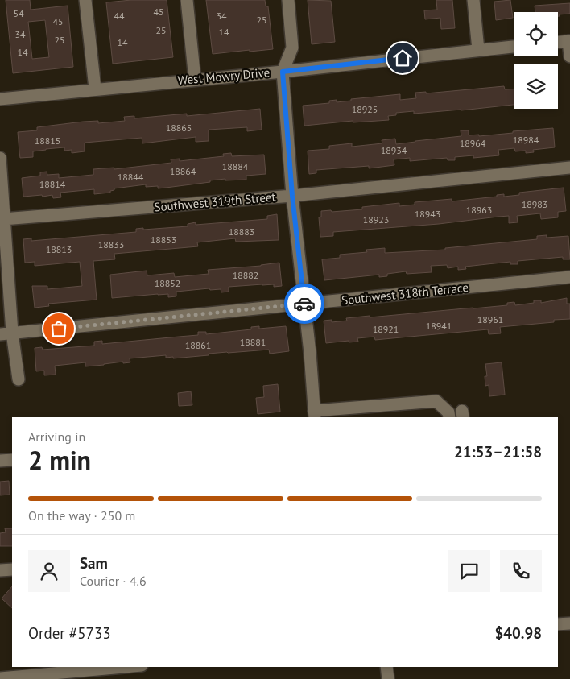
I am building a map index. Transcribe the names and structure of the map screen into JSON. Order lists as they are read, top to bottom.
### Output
{
  "streets": {
    "street": ["West Mowry Drive", "Southwest 319th Street", "Southwest 318th Terrace"]
  },
  "house_numbers": [
    "45",
    "54",
    "44",
    "34",
    "25",
    "45",
    "25",
    "14",
    "34",
    "25",
    "14",
    "14",
    "18925",
    "18865",
    "18984",
    "18815",
    "18964",
    "18934",
    "18884",
    "18864",
    "18844",
    "18814",
    "18983",
    "18963",
    "18943",
    "18923",
    "18883",
    "18853",
    "18833",
    "18813",
    "18882",
    "18852",
    "18961",
    "18941",
    "18921",
    "18881",
    "18861"
  ],
  "page": {
    "heading": ["2 min", "Arriving in", "21:53–21:58"],
    "panel": [
      "Sam",
      "Courier · 4.6",
      "Order #5733",
      "$40.98"
    ],
    "bar": "On the way · 250 m"
  }
}
